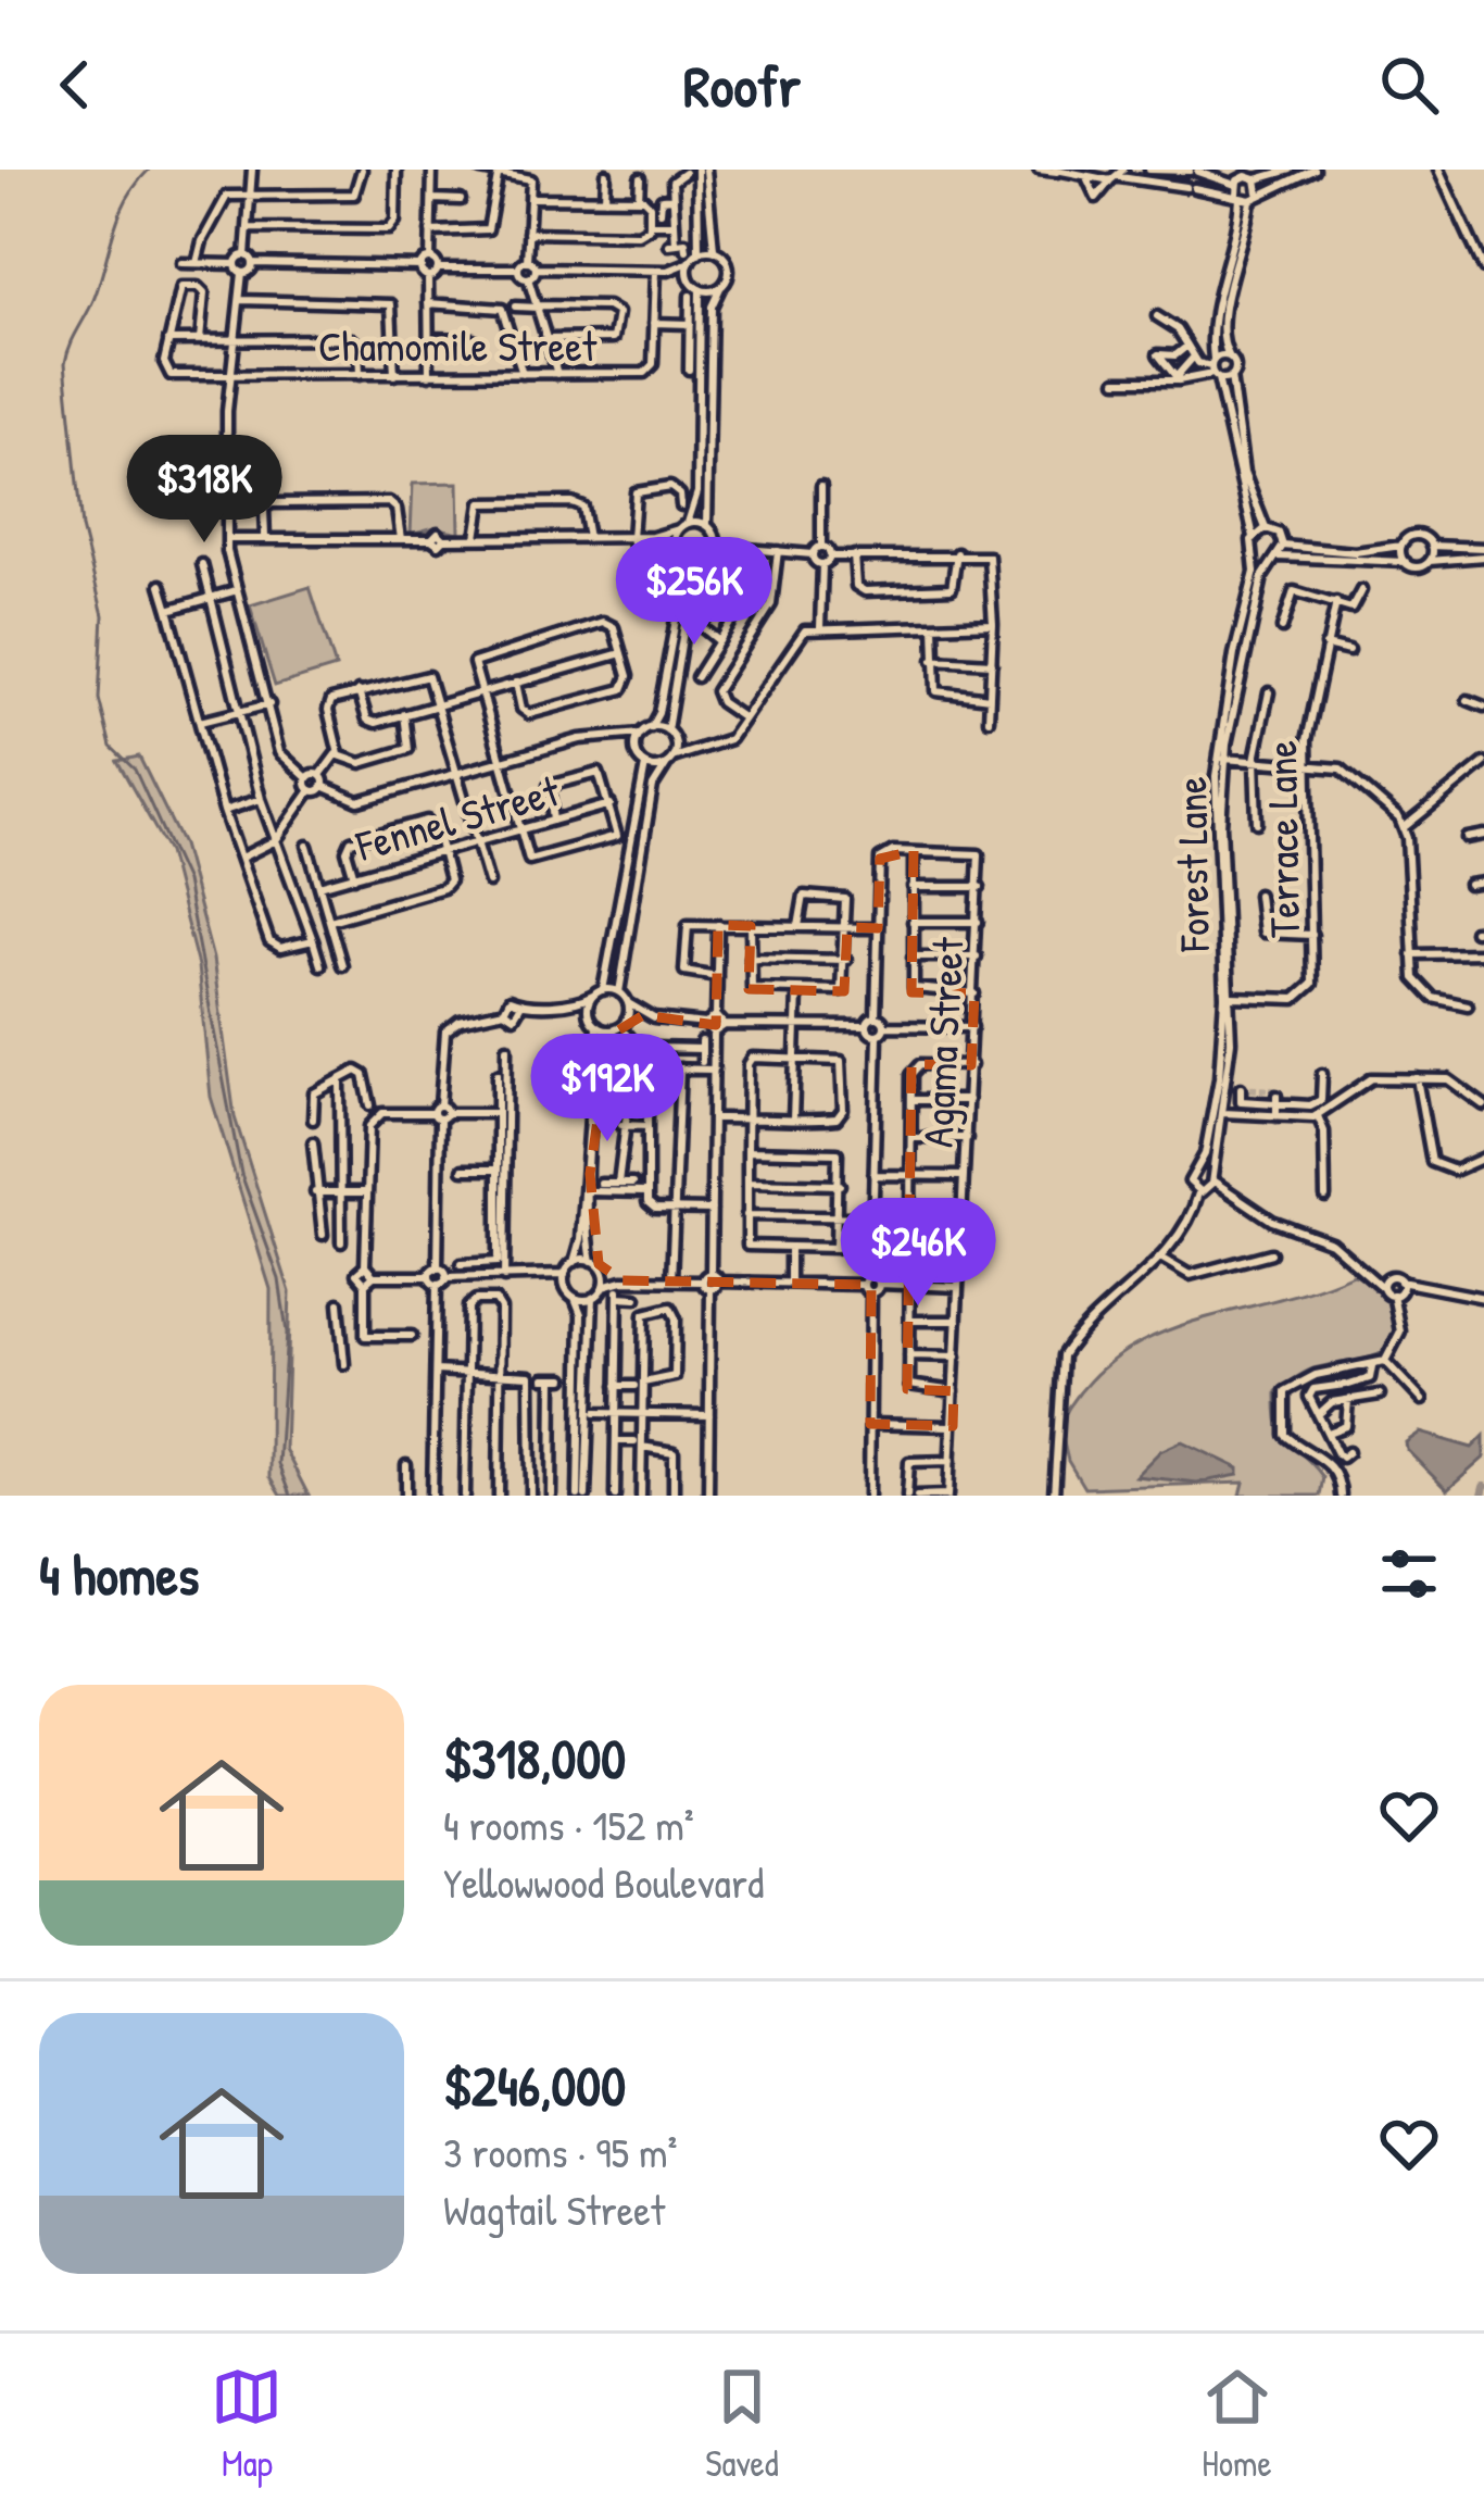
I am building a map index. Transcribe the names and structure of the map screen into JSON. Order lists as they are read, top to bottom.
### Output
{
  "streets": {
    "street": [
      "Chamomile Street",
      "Fennel Street",
      "Terrace Lane",
      "Forest Lane",
      "Agama Street"
    ]
  },
  "crossings": [
    ["Terrace Lane", "Forest Lane"]
  ],
  "page": {
    "header": "Roofr",
    "price": [
      "$318K",
      "$256K",
      "$192K",
      "$246K"
    ],
    "heading": "4 homes",
    "list": [
      {
        "name": "$318,000",
        "note": "4 rooms · 152 m² · Yellowwood Boulevard"
      },
      {
        "name": "$246,000",
        "note": "3 rooms · 95 m² · Wagtail Street"
      }
    ],
    "tabs": ["Map", "Saved", "Home"]
  }
}
